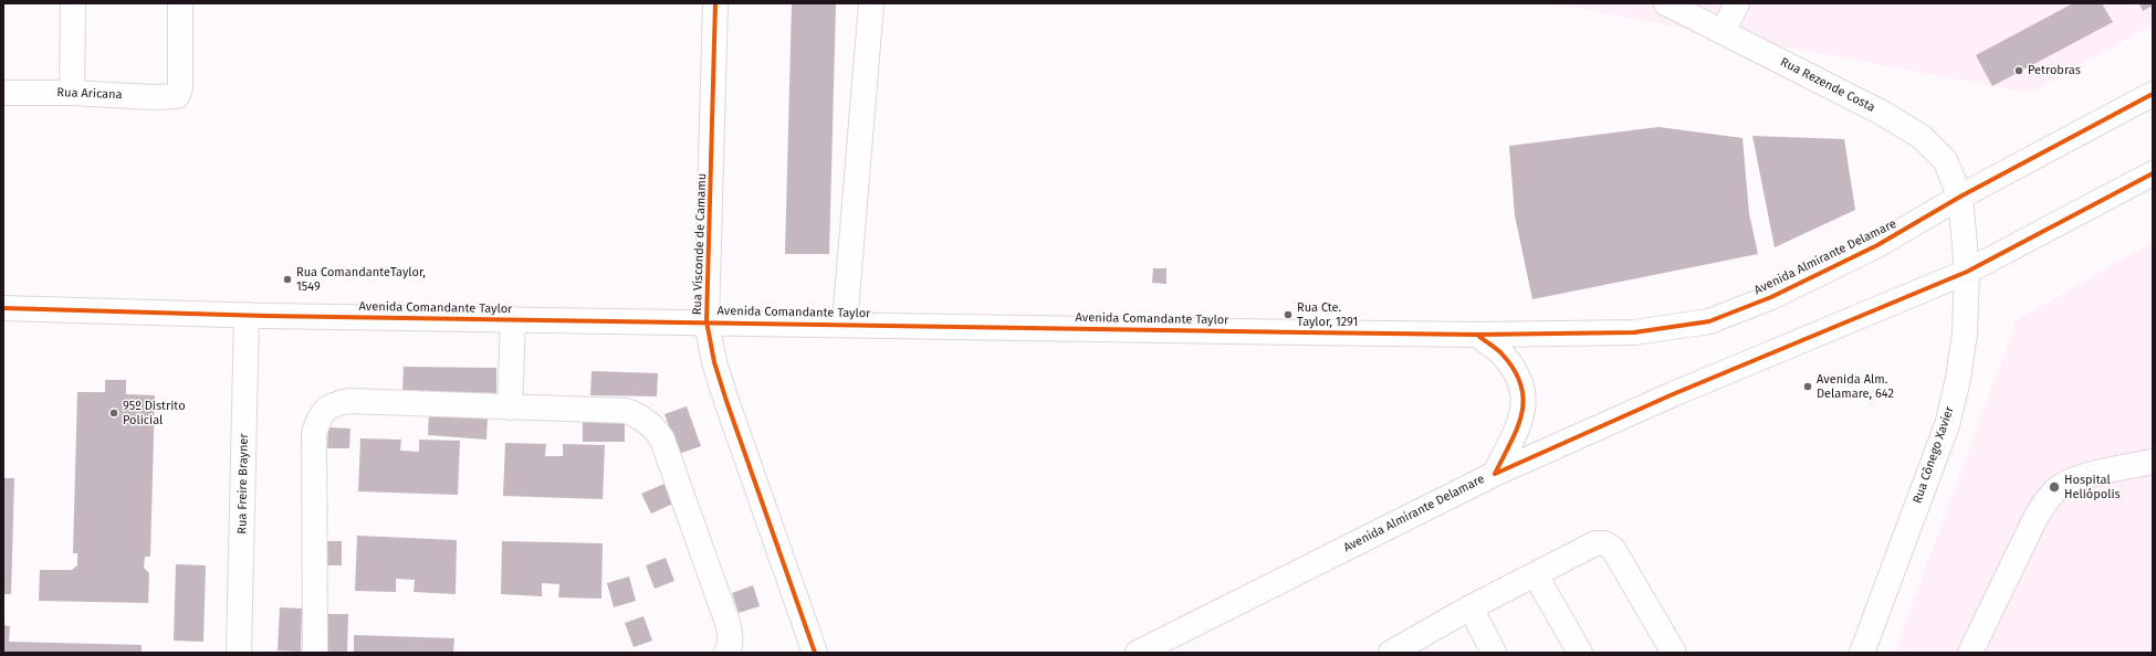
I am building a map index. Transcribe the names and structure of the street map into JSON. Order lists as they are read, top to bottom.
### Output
{
  "streets": {
    "main road": [
      "Rua Rezende Costa",
      "Rua Aricana",
      "Rua Visconde de Camamu",
      "Avenida Almirante Delamare",
      "Avenida Comandante Taylor",
      "Rua Cônego Xavier",
      "Rua Freire Brayner"
    ]
  },
  "crossings": [
    ["Rua Rezende Costa", "Avenida Almirante Delamare"],
    ["Rua Rezende Costa", "Rua Cônego Xavier"],
    ["Rua Visconde de Camamu", "Avenida Comandante Taylor"],
    ["Avenida Almirante Delamare", "Avenida Comandante Taylor"],
    ["Avenida Almirante Delamare", "Rua Cônego Xavier"],
    ["Avenida Comandante Taylor", "Rua Freire Brayner"]
  ],
  "places": [
    "Petrobras",
    "Rua ComandanteTaylor, 1549",
    "Rua Cte. Taylor, 1291",
    "Avenida Alm. Delamare, 642",
    "95º Distrito Policial",
    "Hospital Heliópolis"
  ]
}
